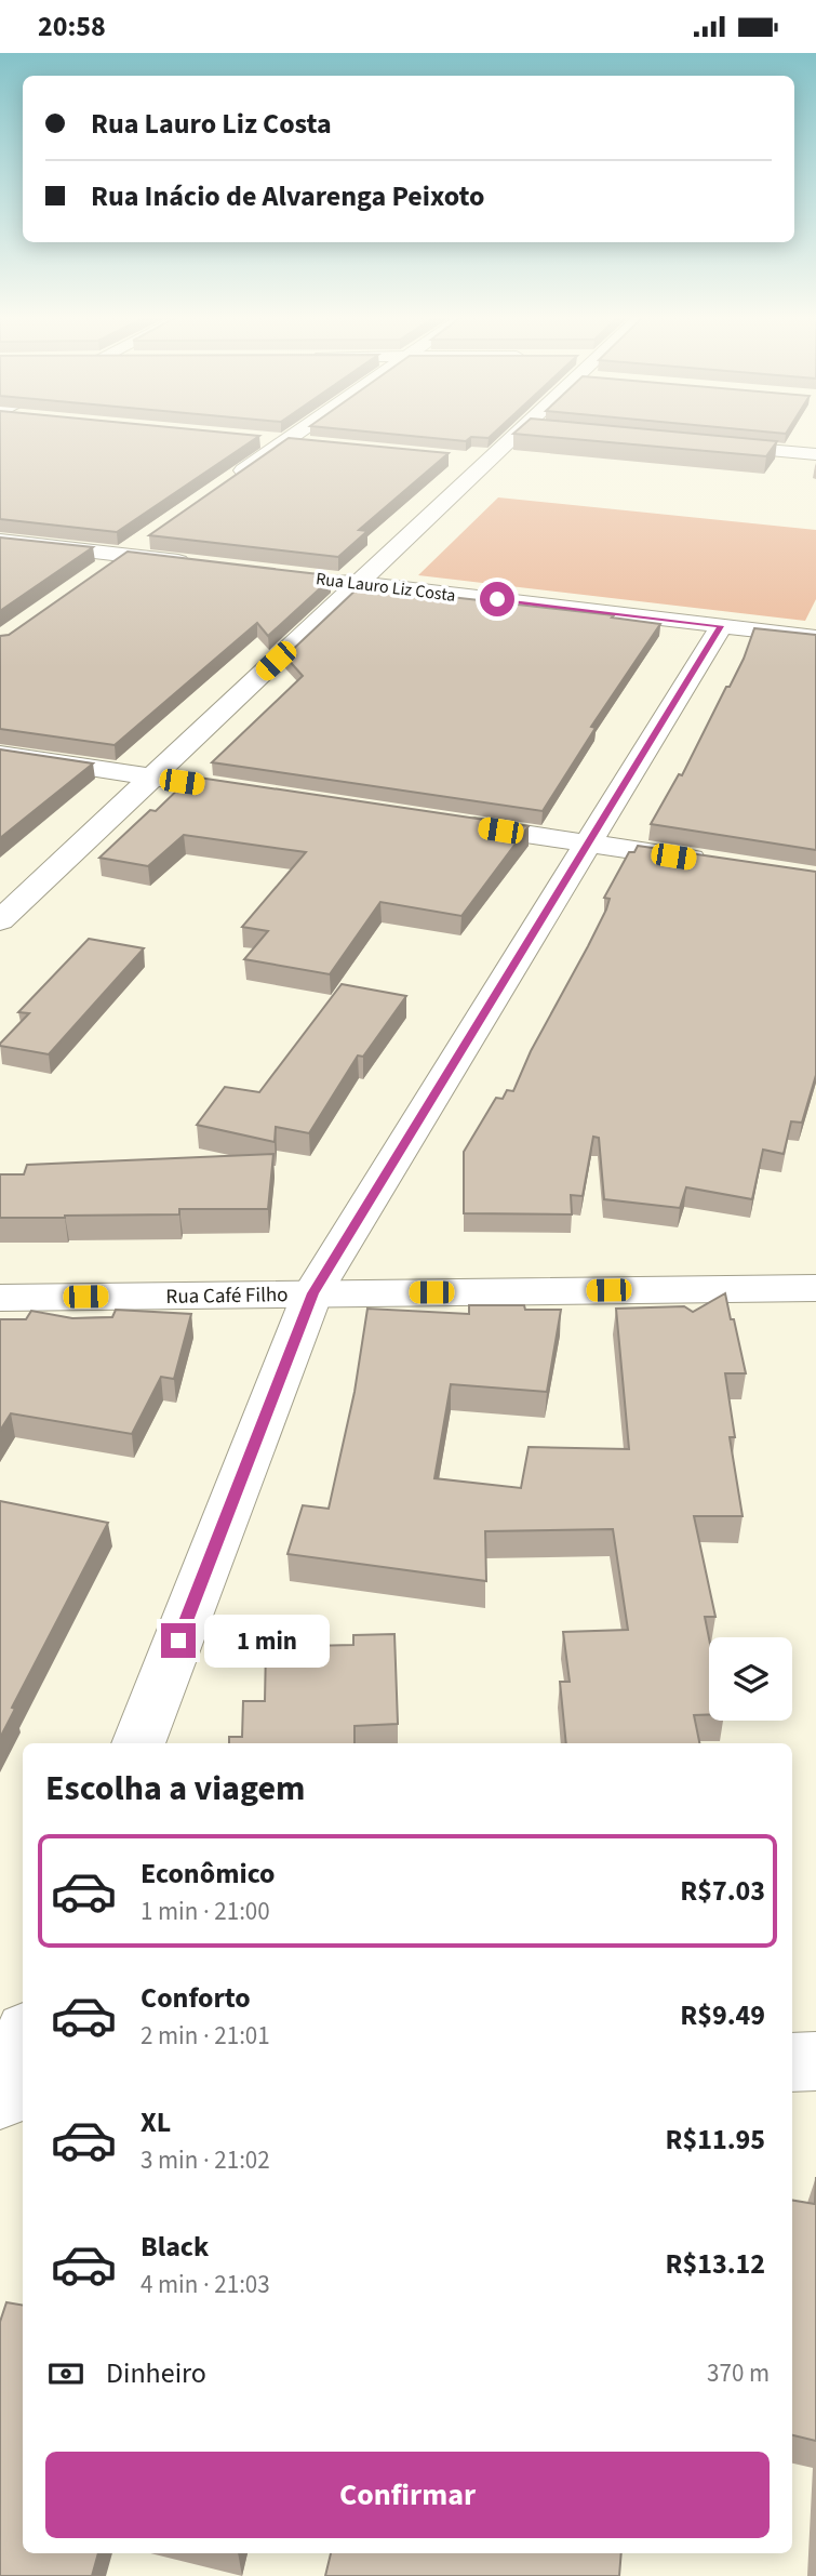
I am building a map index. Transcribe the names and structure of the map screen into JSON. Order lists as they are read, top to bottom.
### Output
{
  "streets": {
    "street": ["Rua Lauro Liz Costa", "Rua Café Filho"]
  },
  "page": {
    "status": "20:58",
    "banner": ["Rua Lauro Liz Costa", "Rua Inácio de Alvarenga Peixoto"],
    "bubble": "1 min",
    "heading": "Escolha a viagem",
    "list": [
      {
        "name": "Econômico",
        "note": "1 min · 21:00",
        "value": "R$7.03"
      },
      {
        "name": "Conforto",
        "note": "2 min · 21:01",
        "value": "R$9.49"
      },
      {
        "name": "XL",
        "note": "3 min · 21:02",
        "value": "R$11.95"
      },
      {
        "name": "Black",
        "note": "4 min · 21:03",
        "value": "R$13.12"
      }
    ],
    "pay": ["Dinheiro", "370 m"],
    "buttons": "Confirmar"
  }
}
